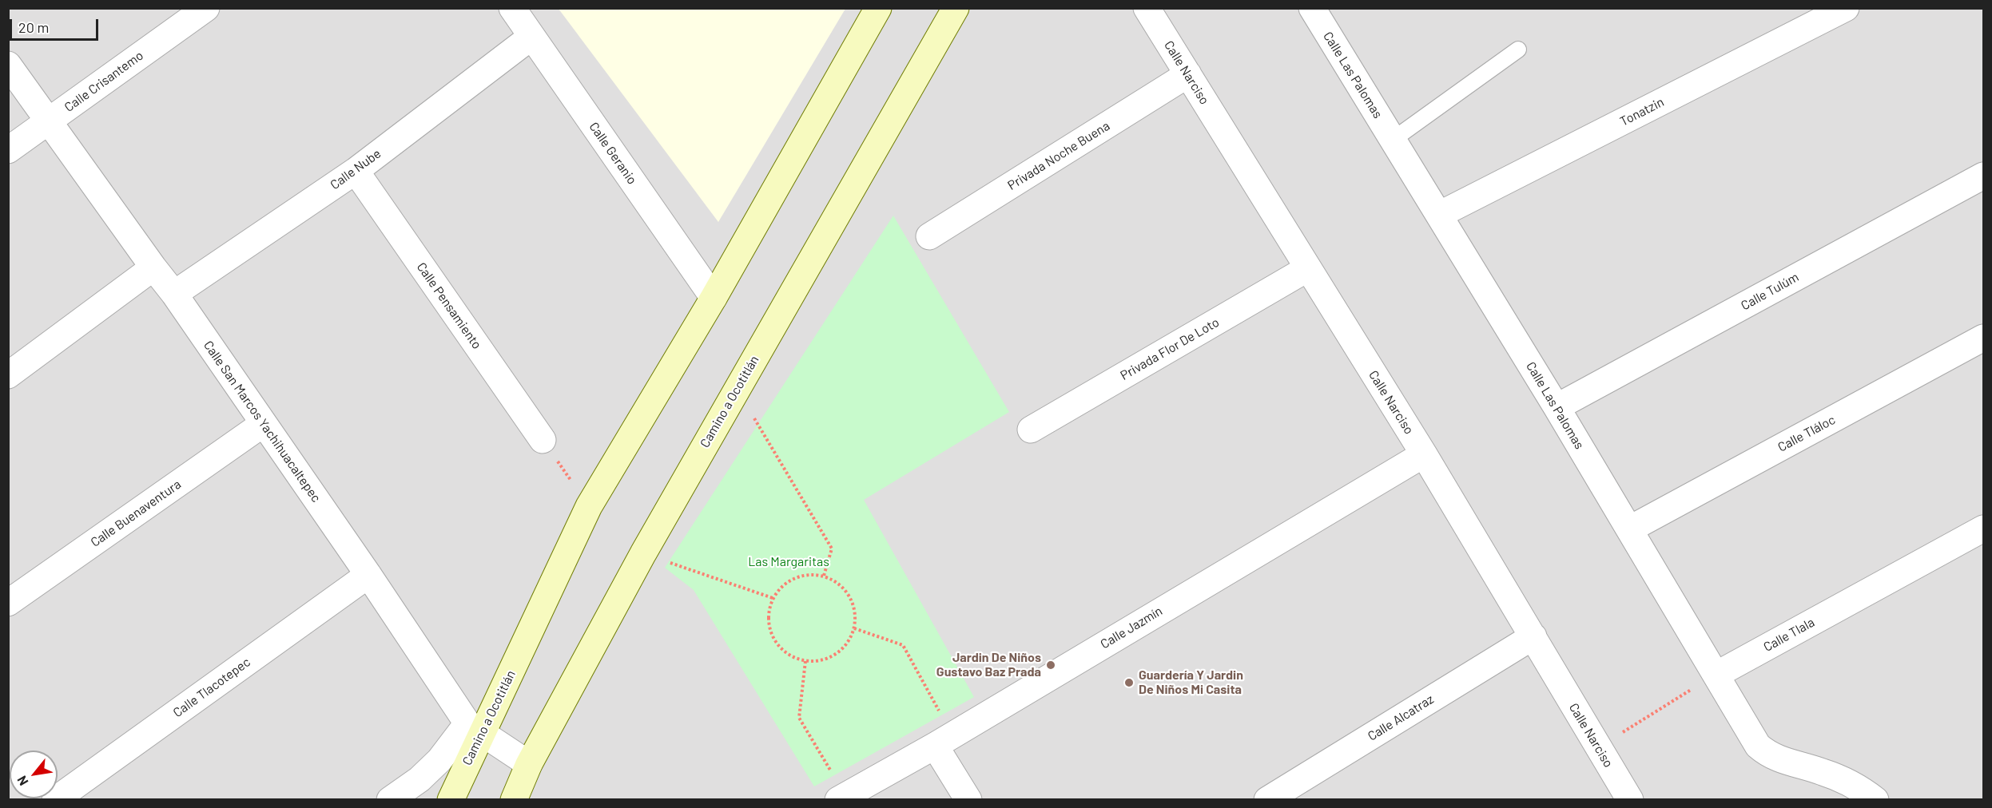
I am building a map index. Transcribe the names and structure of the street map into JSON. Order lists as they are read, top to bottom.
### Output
{
  "streets": {
    "main road": ["Camino a Ocotitlán"],
    "street": [
      "Calle Narciso",
      "Calle Las Palomas",
      "Calle Crisantemo",
      "Tonatzin",
      "Calle Geranio",
      "Privada Noche Buena",
      "Calle Nube",
      "Calle Tulúm",
      "Calle Pensamiento",
      "Privada Flor De Loto",
      "Calle San Marcos Yachihuacaltepec",
      "Calle Tláloc",
      "Calle Buenaventura",
      "Calle Jazmín",
      "Calle Tlala",
      "Calle Tlacotepec",
      "Calle Alcatraz"
    ]
  },
  "crossings": [
    ["Calle Narciso", "Privada Noche Buena"],
    ["Calle Narciso", "Privada Flor De Loto"],
    ["Calle Narciso", "Calle Jazmín"],
    ["Calle Narciso", "Calle Alcatraz"],
    ["Calle Las Palomas", "Tonatzin"],
    ["Calle Las Palomas", "Calle Tulúm"],
    ["Calle Las Palomas", "Calle Tláloc"],
    ["Calle Las Palomas", "Calle Tlala"],
    ["Calle Crisantemo", "Calle San Marcos Yachihuacaltepec"],
    ["Calle Geranio", "Calle Nube"],
    ["Calle Geranio", "Camino a Ocotitlán"],
    ["Calle Nube", "Calle Pensamiento"],
    ["Calle Nube", "Calle San Marcos Yachihuacaltepec"],
    ["Camino a Ocotitlán", "Calle San Marcos Yachihuacaltepec"],
    ["Calle San Marcos Yachihuacaltepec", "Calle Buenaventura"],
    ["Calle San Marcos Yachihuacaltepec", "Calle Tlacotepec"]
  ],
  "parks": ["Las Margaritas"],
  "places": ["Jardin De Niños Gustavo Baz Prada", "Guardería Y Jardin De Niños Mi Casita"],
  "scale_bar": "20 m",
  "north": "bottom left"
}
